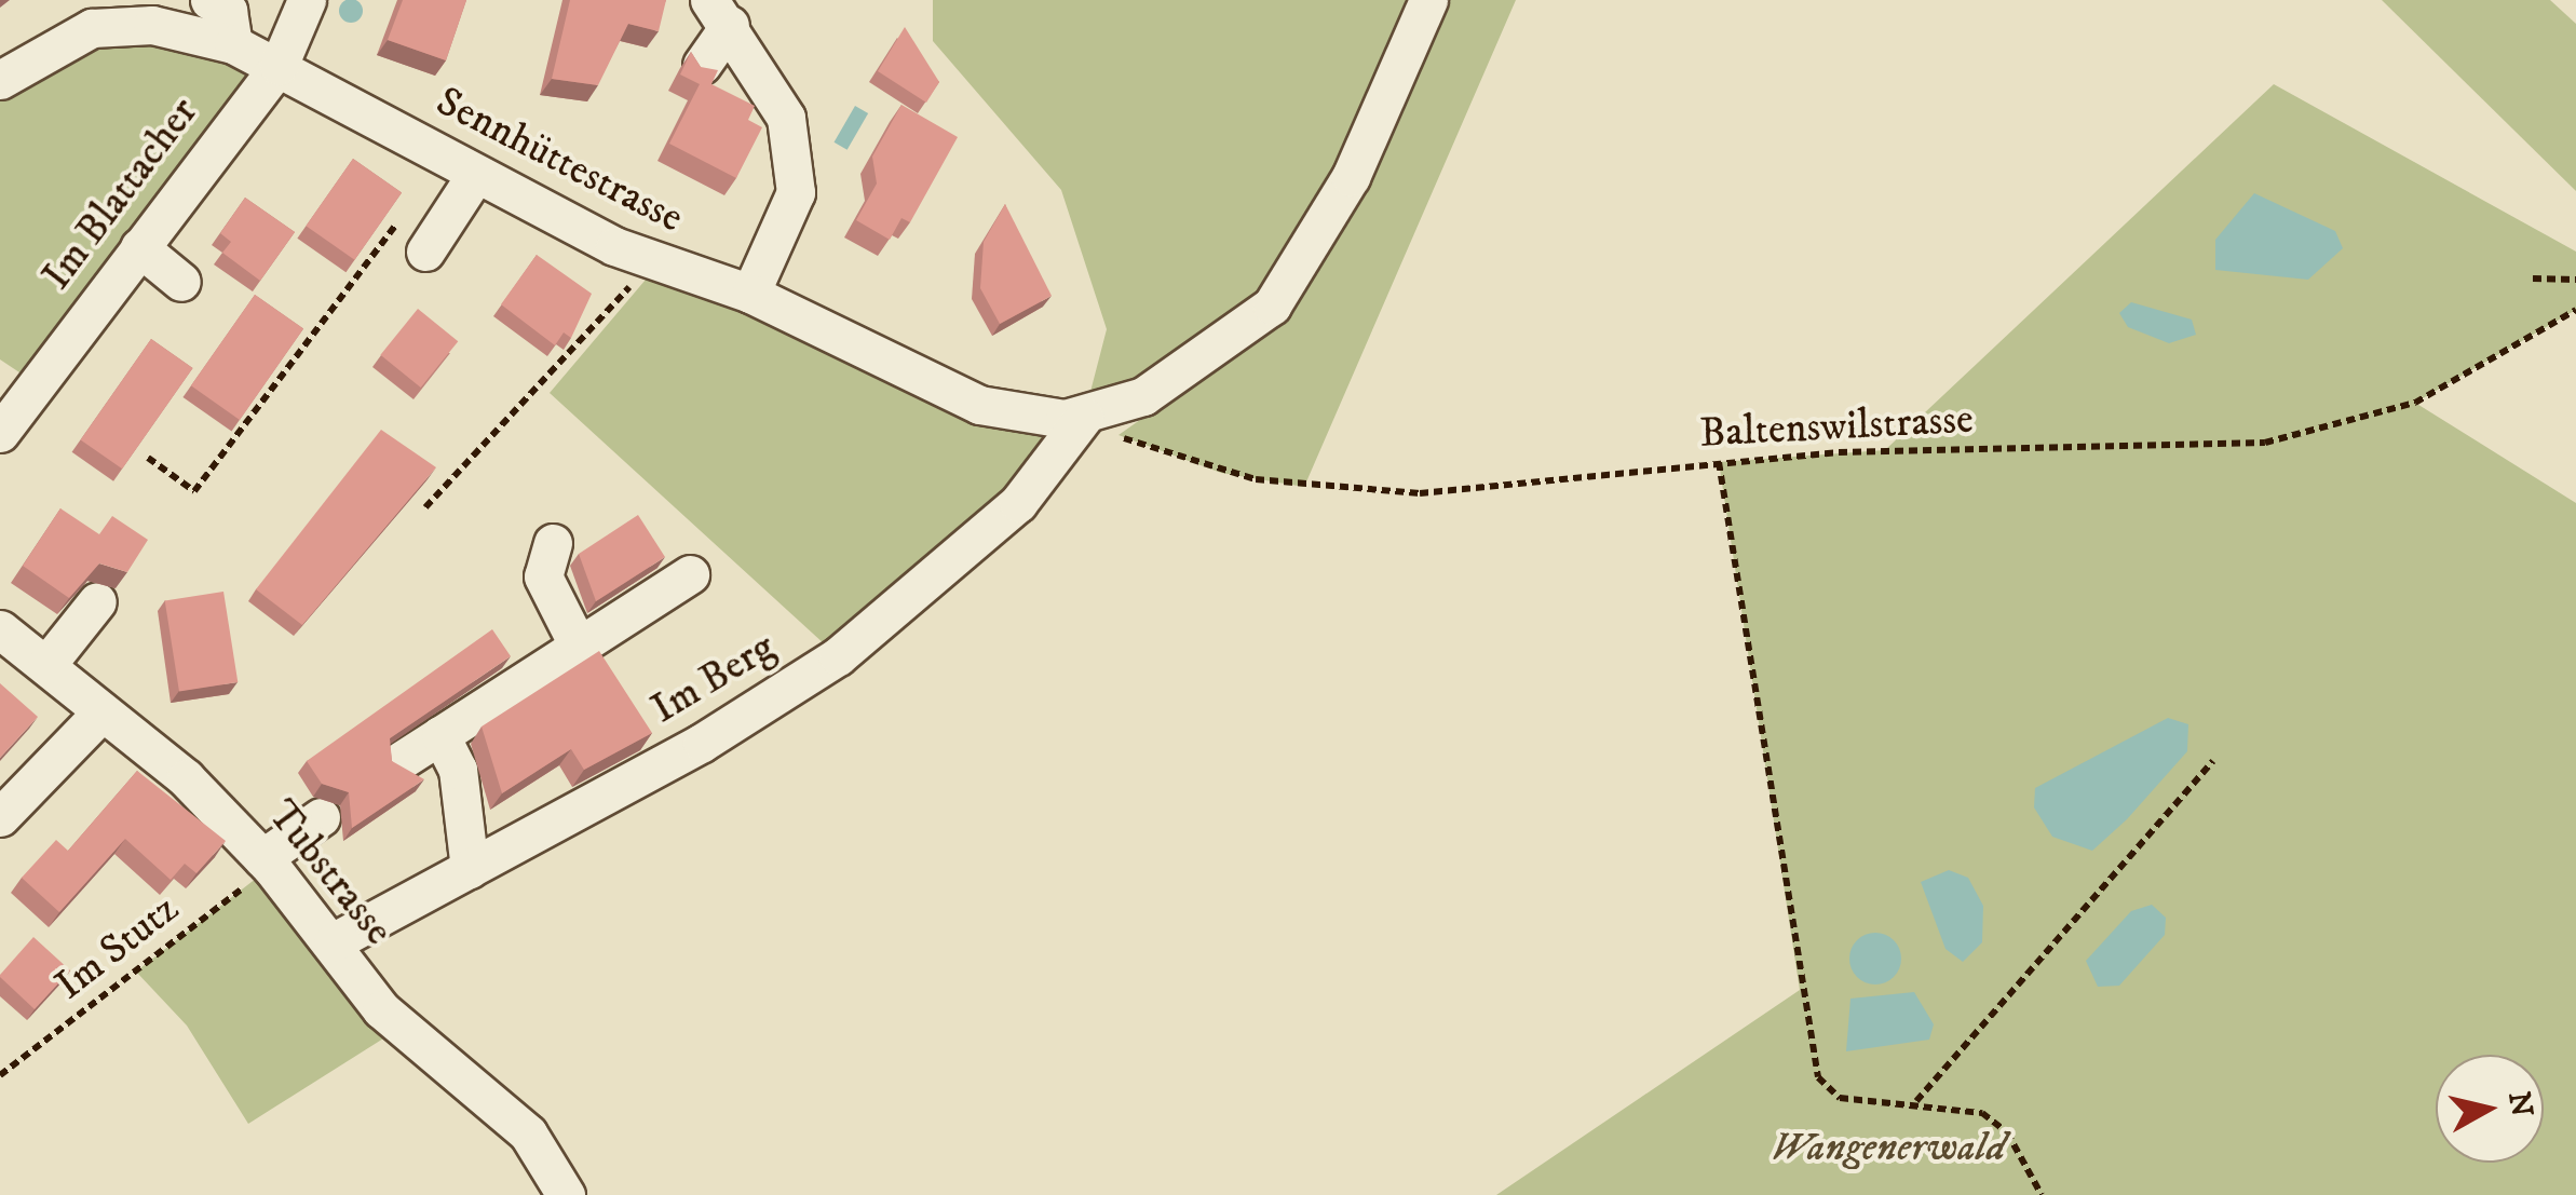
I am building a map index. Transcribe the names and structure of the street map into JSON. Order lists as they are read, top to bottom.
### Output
{
  "streets": {
    "street": [
      "Sennhüttestrasse",
      "Im Blattacher",
      "Im Berg",
      "Tubstrasse"
    ],
    "path": ["Baltenswilstrasse", "Im Stutz"]
  },
  "crossings": [
    ["Sennhüttestrasse", "Im Blattacher"],
    ["Sennhüttestrasse", "Baltenswilstrasse"],
    ["Sennhüttestrasse", "Im Berg"],
    ["Baltenswilstrasse", "Im Berg"],
    ["Im Berg", "Tubstrasse"],
    ["Tubstrasse", "Im Stutz"]
  ],
  "parks": ["Wangenerwald"],
  "north": "right"
}
